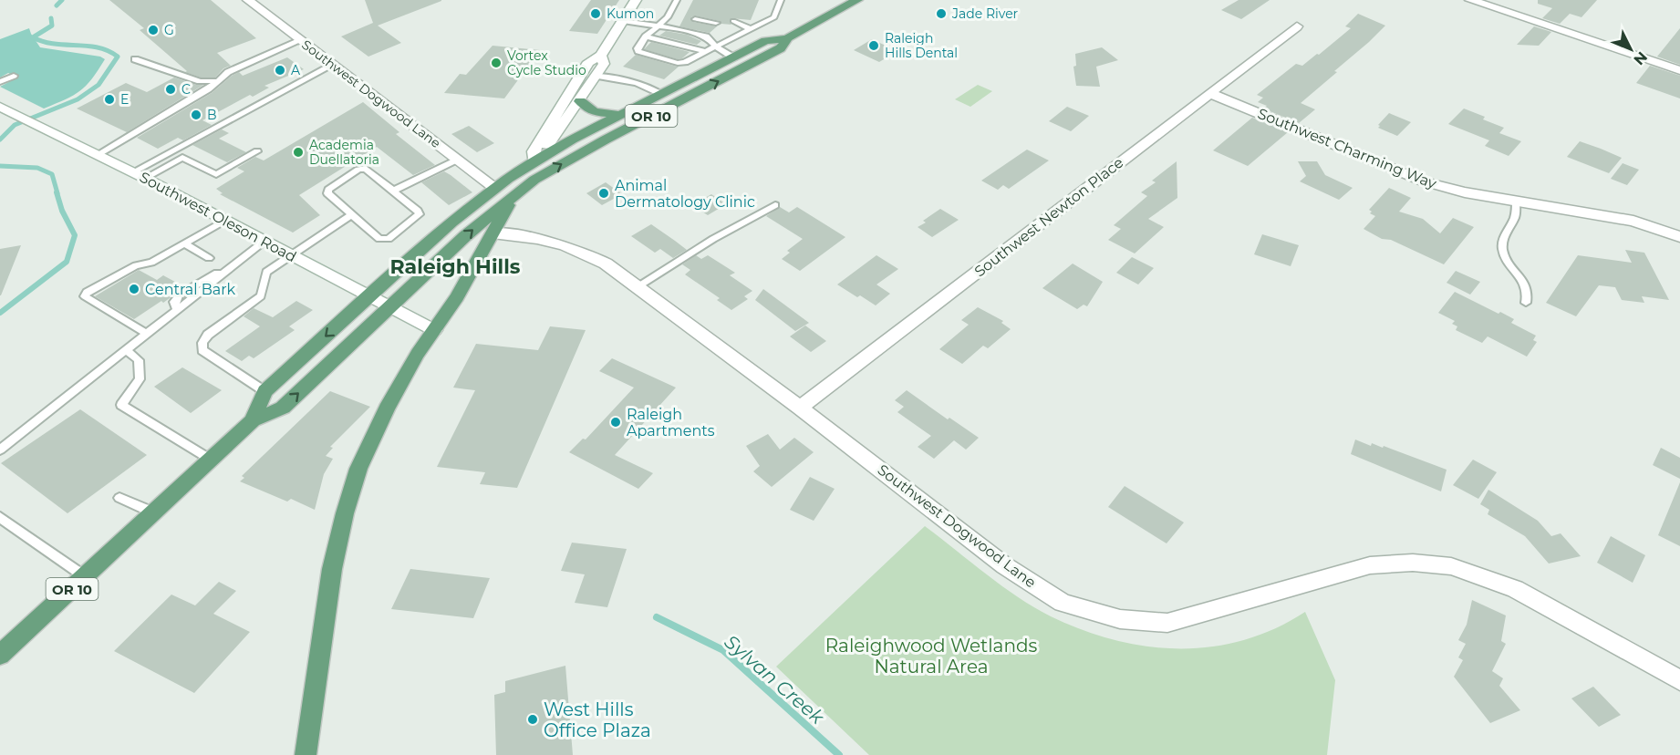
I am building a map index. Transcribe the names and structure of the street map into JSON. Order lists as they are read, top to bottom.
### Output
{
  "streets": {
    "main road": ["OR 10"],
    "street": [
      "Southwest Dogwood Lane",
      "Southwest Charming Way",
      "Southwest Oleson Road",
      "Southwest Newton Place"
    ]
  },
  "crossings": [
    ["Southwest Dogwood Lane", "OR 10"],
    ["Southwest Dogwood Lane", "Southwest Newton Place"],
    ["OR 10", "Southwest Oleson Road"],
    ["Southwest Charming Way", "Southwest Newton Place"]
  ],
  "districts": ["Raleigh Hills"],
  "water": ["Sylvan Creek"],
  "parks": ["Raleighwood Wetlands Natural Area"],
  "places": [
    "Kumon",
    "Jade River",
    "G",
    "Raleigh Hills Dental",
    "Vortex Cycle Studio",
    "A",
    "C",
    "E",
    "B",
    "Academia Duellatoria",
    "Animal Dermatology Clinic",
    "Central Bark",
    "Raleigh Apartments",
    "West Hills Office Plaza"
  ],
  "north": "bottom right"
}
